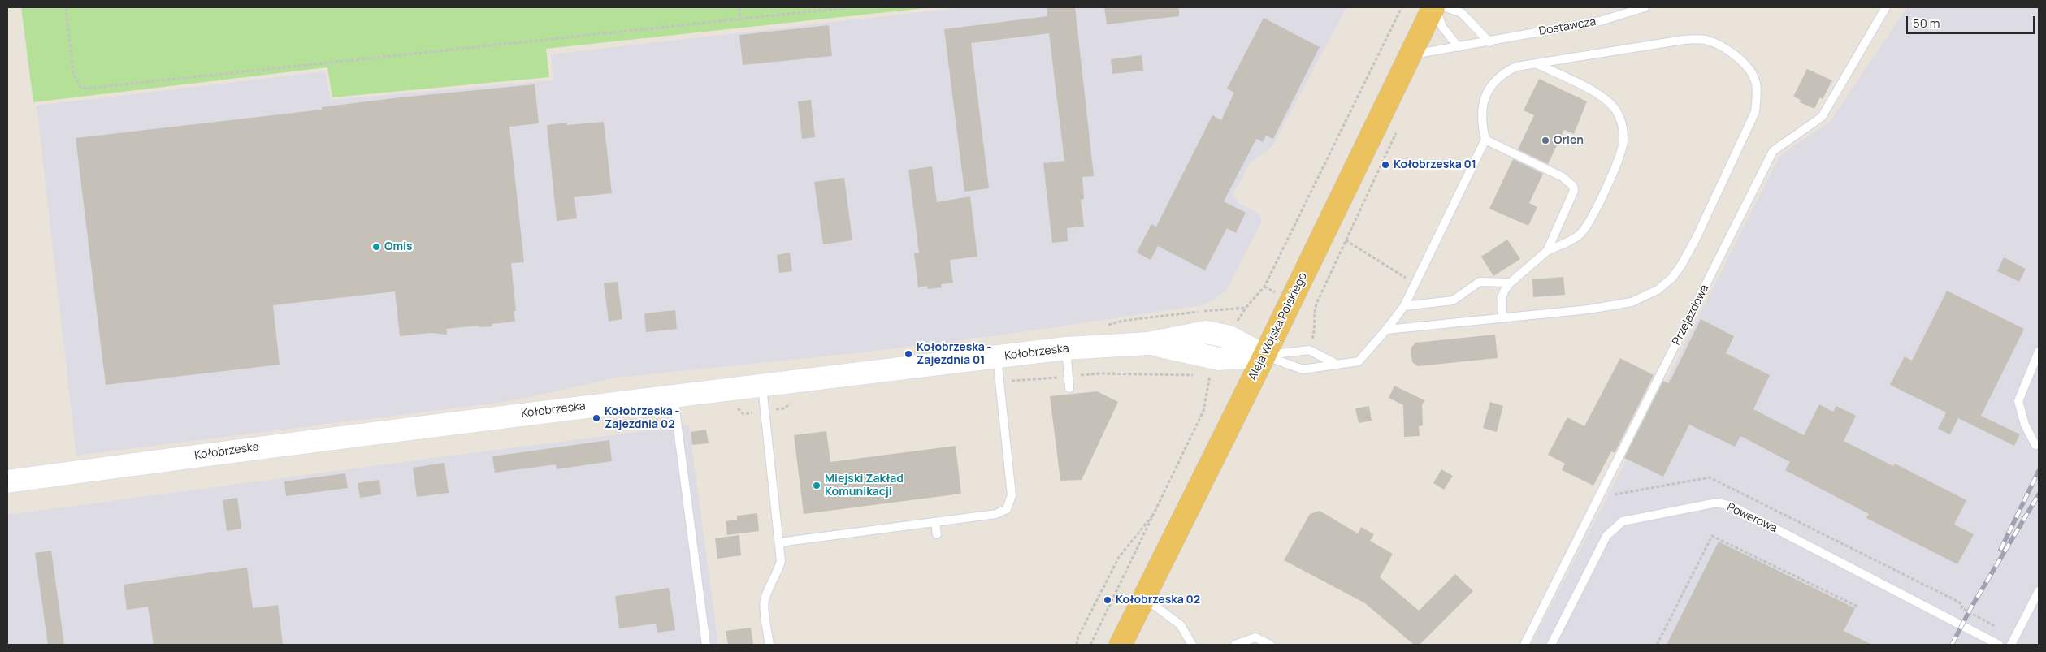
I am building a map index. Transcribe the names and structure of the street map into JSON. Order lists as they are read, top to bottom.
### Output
{
  "streets": {
    "main road": ["Aleja Wojska Polskiego"],
    "street": ["Kołobrzeska"],
    "lane": ["Dostawcza", "Przejazdowa", "Powerowa"]
  },
  "crossings": [
    ["Dostawcza", "Aleja Wojska Polskiego"],
    ["Aleja Wojska Polskiego", "Kołobrzeska"]
  ],
  "places": [
    "Orlen",
    "Kołobrzeska 01",
    "Omis",
    "Kołobrzeska - Zajezdnia 01",
    "Kołobrzeska - Zajezdnia 02",
    "Miejski Zakład Komunikacji",
    "Kołobrzeska 02"
  ],
  "scale_bar": "50 m"
}
